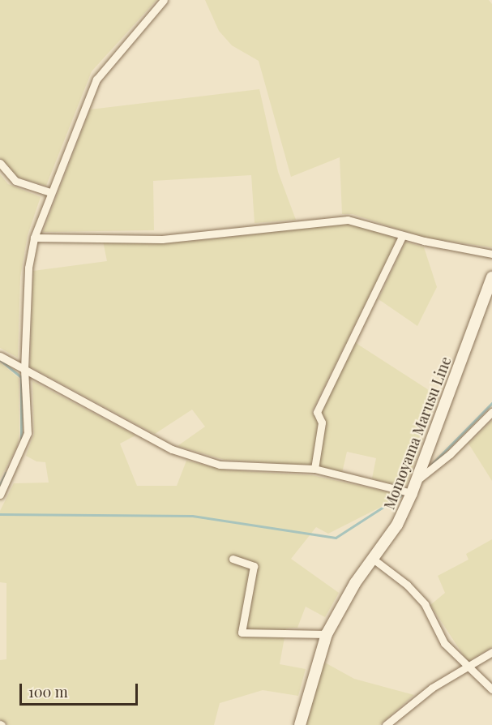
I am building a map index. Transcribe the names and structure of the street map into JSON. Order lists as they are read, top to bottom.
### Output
{
  "streets": {
    "main road": ["Momoyama Marusu Line"]
  },
  "scale_bar": "100 m"
}
